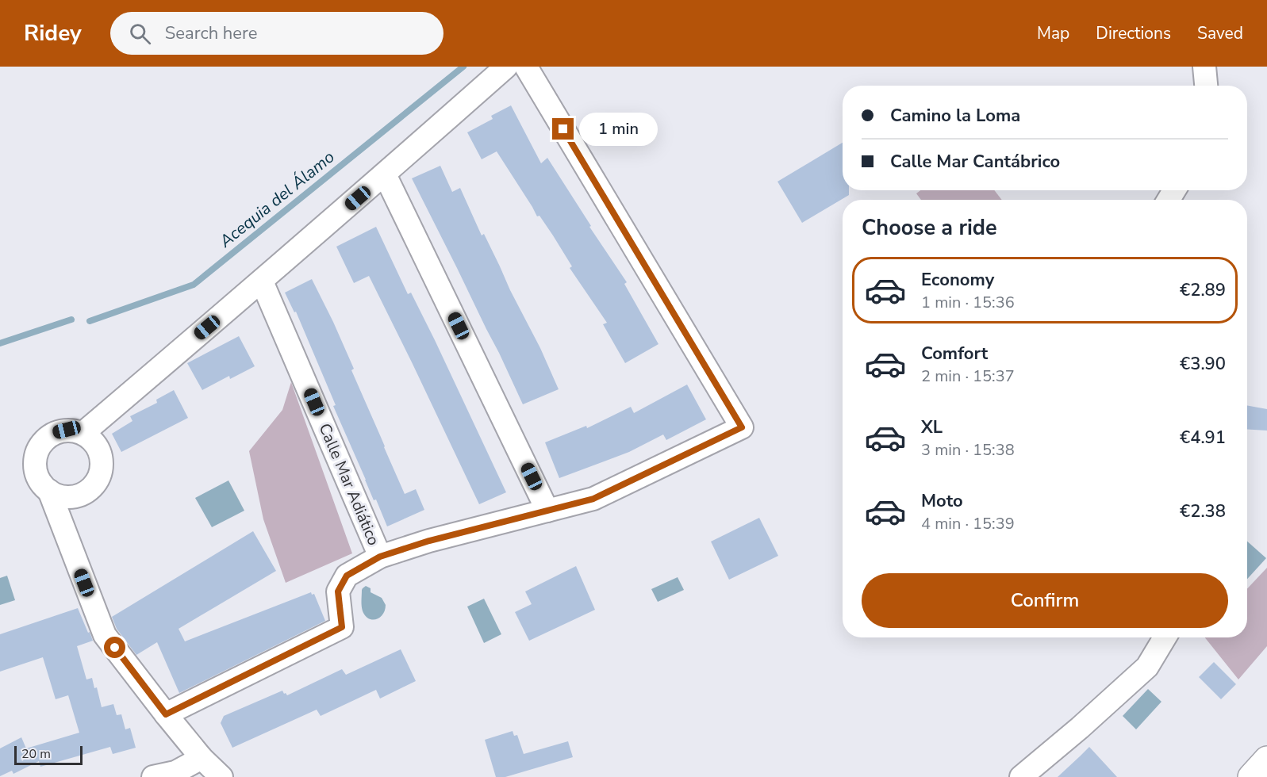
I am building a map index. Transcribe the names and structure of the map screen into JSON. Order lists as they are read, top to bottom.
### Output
{
  "streets": {
    "street": ["Calle Mar Adiático"]
  },
  "water": ["Acequia del Álamo"],
  "scale_bar": "20 m",
  "page": {
    "header": "Ridey",
    "search": "Search here",
    "nav": ["Map", "Directions", "Saved"],
    "banner": ["Camino la Loma", "Calle Mar Cantábrico"],
    "bubble": "1 min",
    "heading": "Choose a ride",
    "list": [
      {
        "name": "Economy",
        "note": "1 min · 15:36",
        "value": "€2.89"
      },
      {
        "name": "Comfort",
        "note": "2 min · 15:37",
        "value": "€3.90"
      },
      {
        "name": "XL",
        "note": "3 min · 15:38",
        "value": "€4.91"
      },
      {
        "name": "Moto",
        "note": "4 min · 15:39",
        "value": "€2.38"
      }
    ],
    "buttons": "Confirm",
    "scale": "20 m"
  }
}
